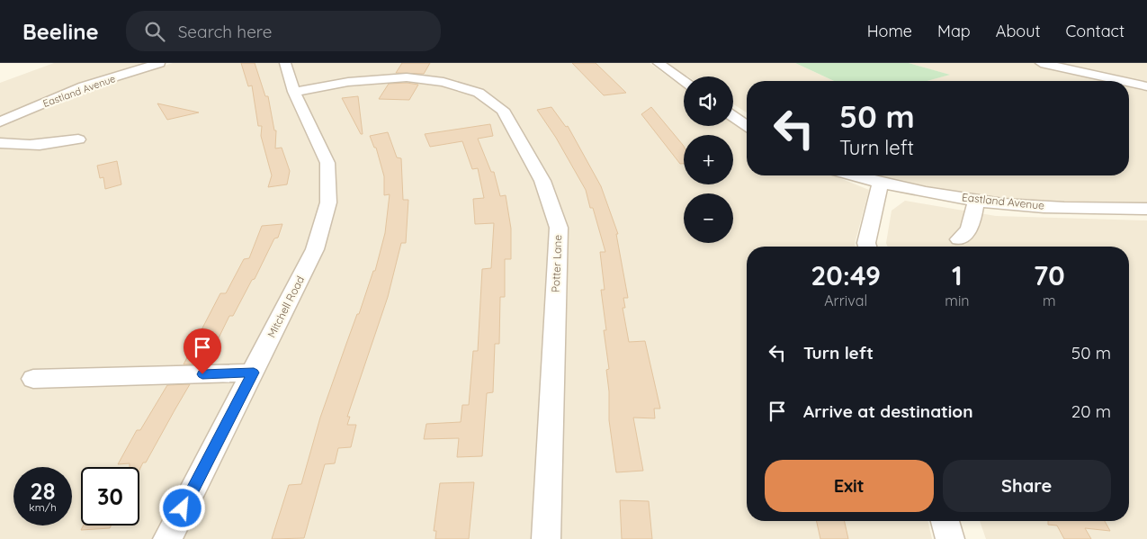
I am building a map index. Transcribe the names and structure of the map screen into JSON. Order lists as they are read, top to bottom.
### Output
{
  "streets": {
    "street": ["Eastland Avenue", "Potter Lane", "Mitchell Road"]
  },
  "crossings": [
    ["Potter Lane", "Mitchell Road"]
  ],
  "page": {
    "header": "Beeline",
    "search": "Search here",
    "nav": [
      "Home",
      "Map",
      "About",
      "Contact"
    ],
    "map_buttons": ["+", "−"],
    "turn": ["50 m", "Turn left"],
    "eta": [
      "20:49",
      "Arrival",
      "1",
      "min",
      "70",
      "m"
    ],
    "list": [
      {
        "name": "Turn left",
        "value": "50 m"
      },
      {
        "name": "Arrive at destination",
        "value": "20 m"
      }
    ],
    "buttons": ["Exit", "Share"],
    "speed": "28 km/h",
    "limit": "30"
  }
}
